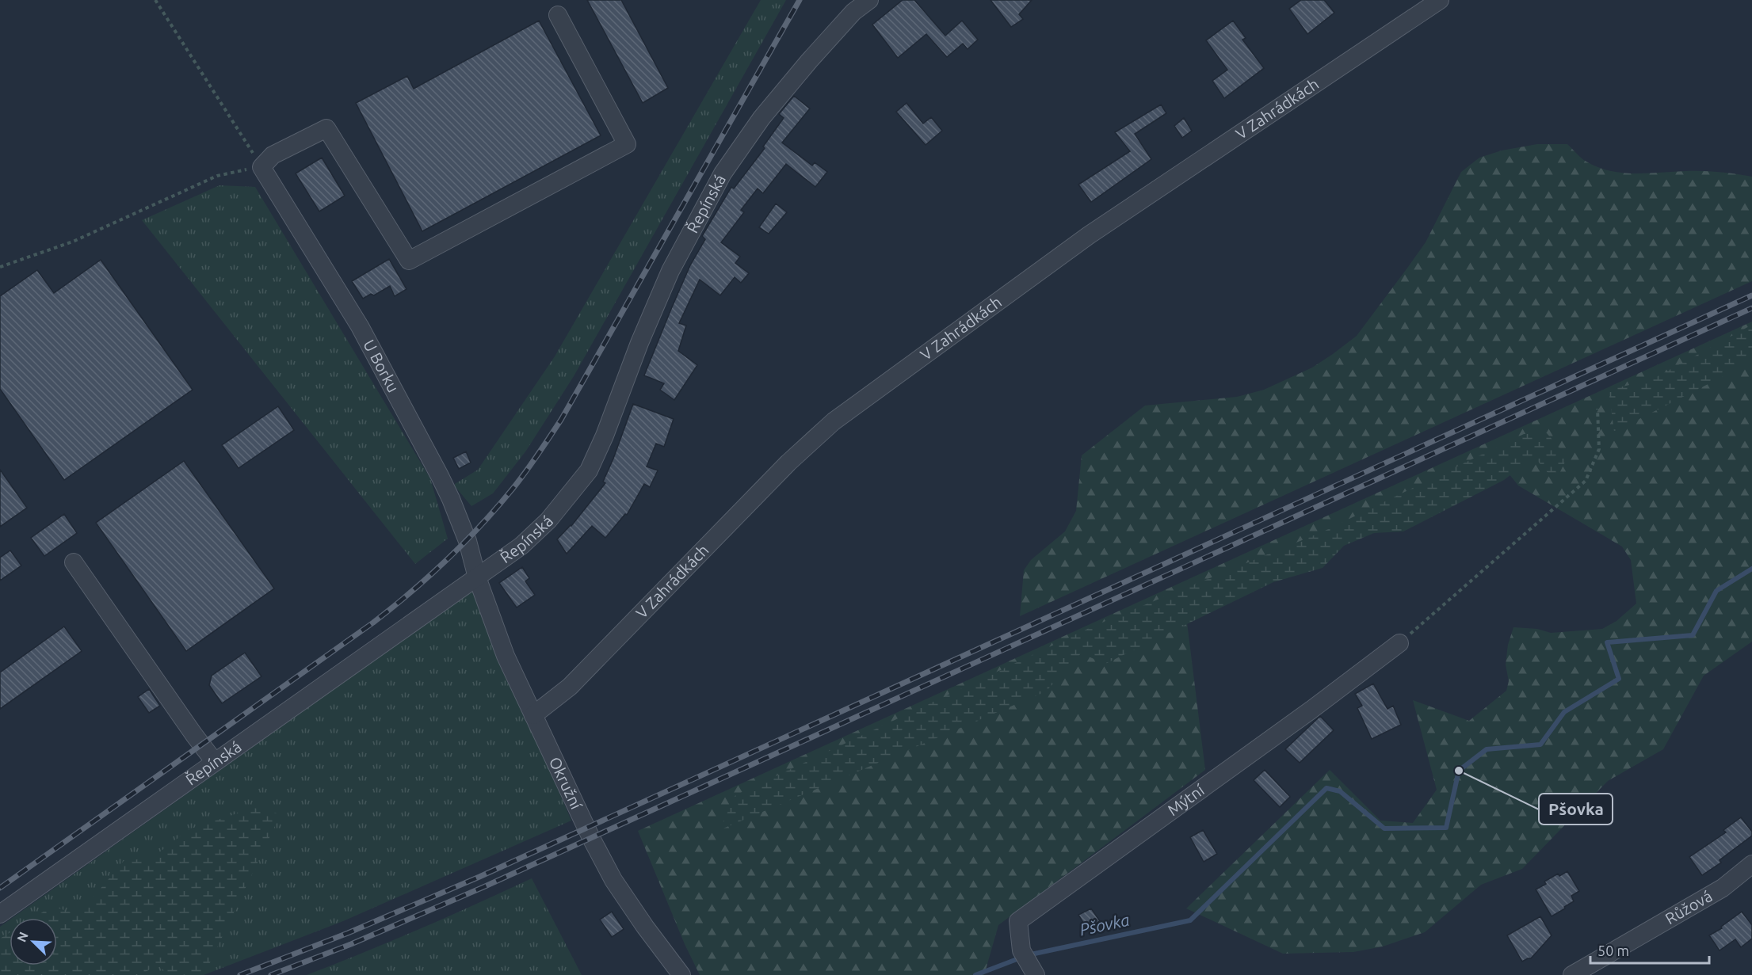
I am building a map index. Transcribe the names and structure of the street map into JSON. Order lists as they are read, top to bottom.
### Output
{
  "streets": {
    "street": [
      "V Zahrádkách",
      "Řepínská",
      "U Borku",
      "Okružní",
      "Mýtní",
      "Růžová"
    ]
  },
  "crossings": [
    ["V Zahrádkách", "Okružní"],
    ["Řepínská", "U Borku"],
    ["Řepínská", "Okružní"],
    ["U Borku", "Okružní"]
  ],
  "water": ["Pšovka"],
  "places": ["Pšovka"],
  "scale_bar": "50 m",
  "north": "top left"
}
